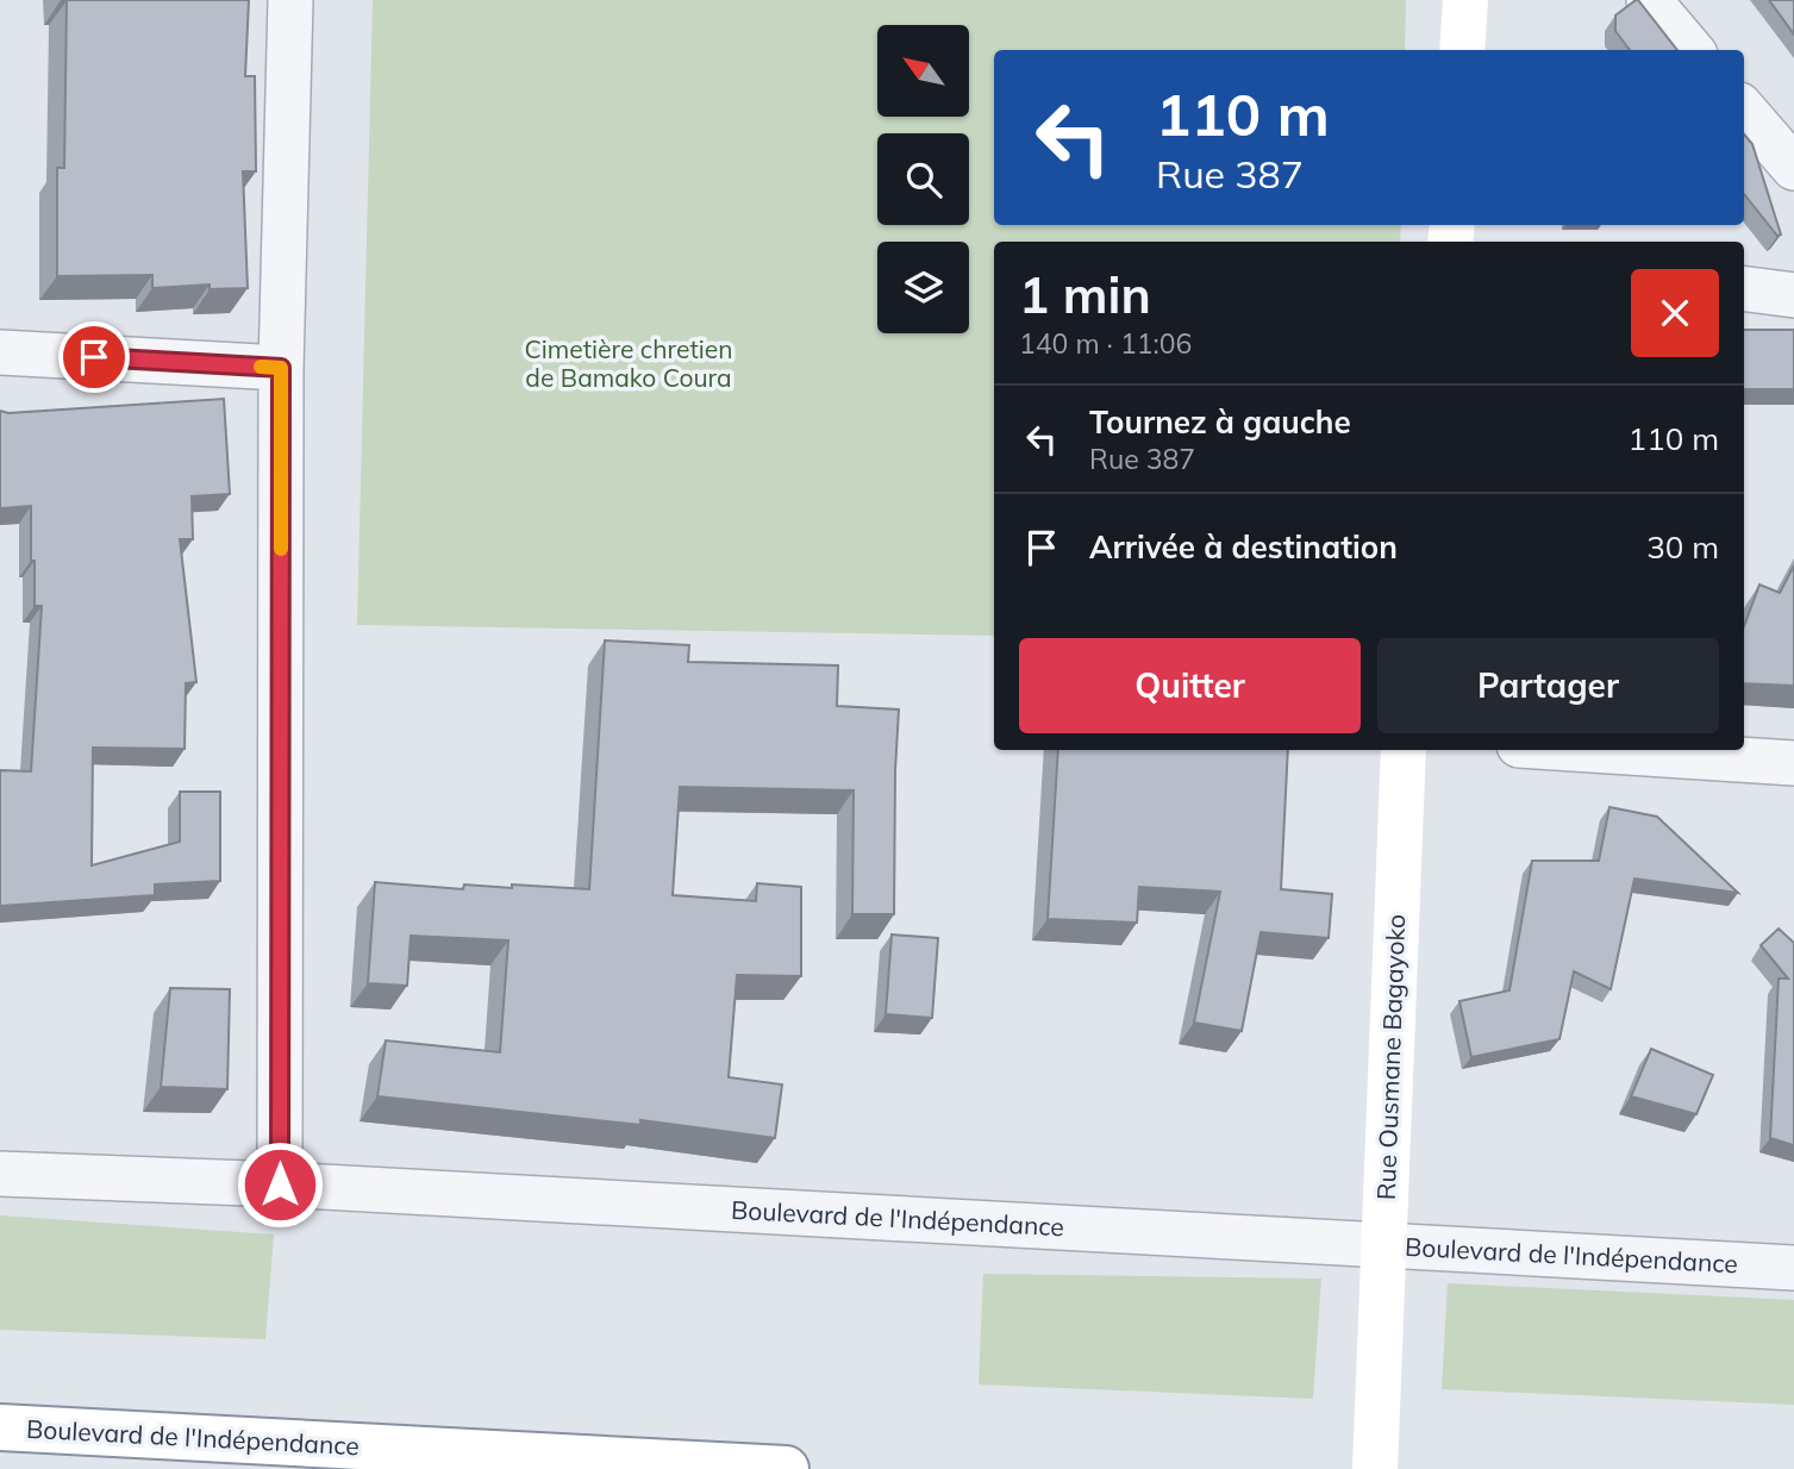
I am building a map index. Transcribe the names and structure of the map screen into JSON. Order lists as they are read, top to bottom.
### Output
{
  "streets": {
    "main road": ["Rue Ousmane Bagayoko", "Boulevard de l'Indépendance"]
  },
  "crossings": [
    ["Rue Ousmane Bagayoko", "Boulevard de l'Indépendance"]
  ],
  "parks": ["Cimetière chretien de Bamako Coura"],
  "north": "top left",
  "page": {
    "turn": ["110 m", "Rue 387"],
    "heading": ["1 min", "140 m · 11:06"],
    "list": [
      {
        "name": "Tournez à gauche",
        "note": "Rue 387",
        "value": "110 m"
      },
      {
        "name": "Arrivée à destination",
        "value": "30 m"
      }
    ],
    "buttons": ["Quitter", "Partager"]
  }
}
